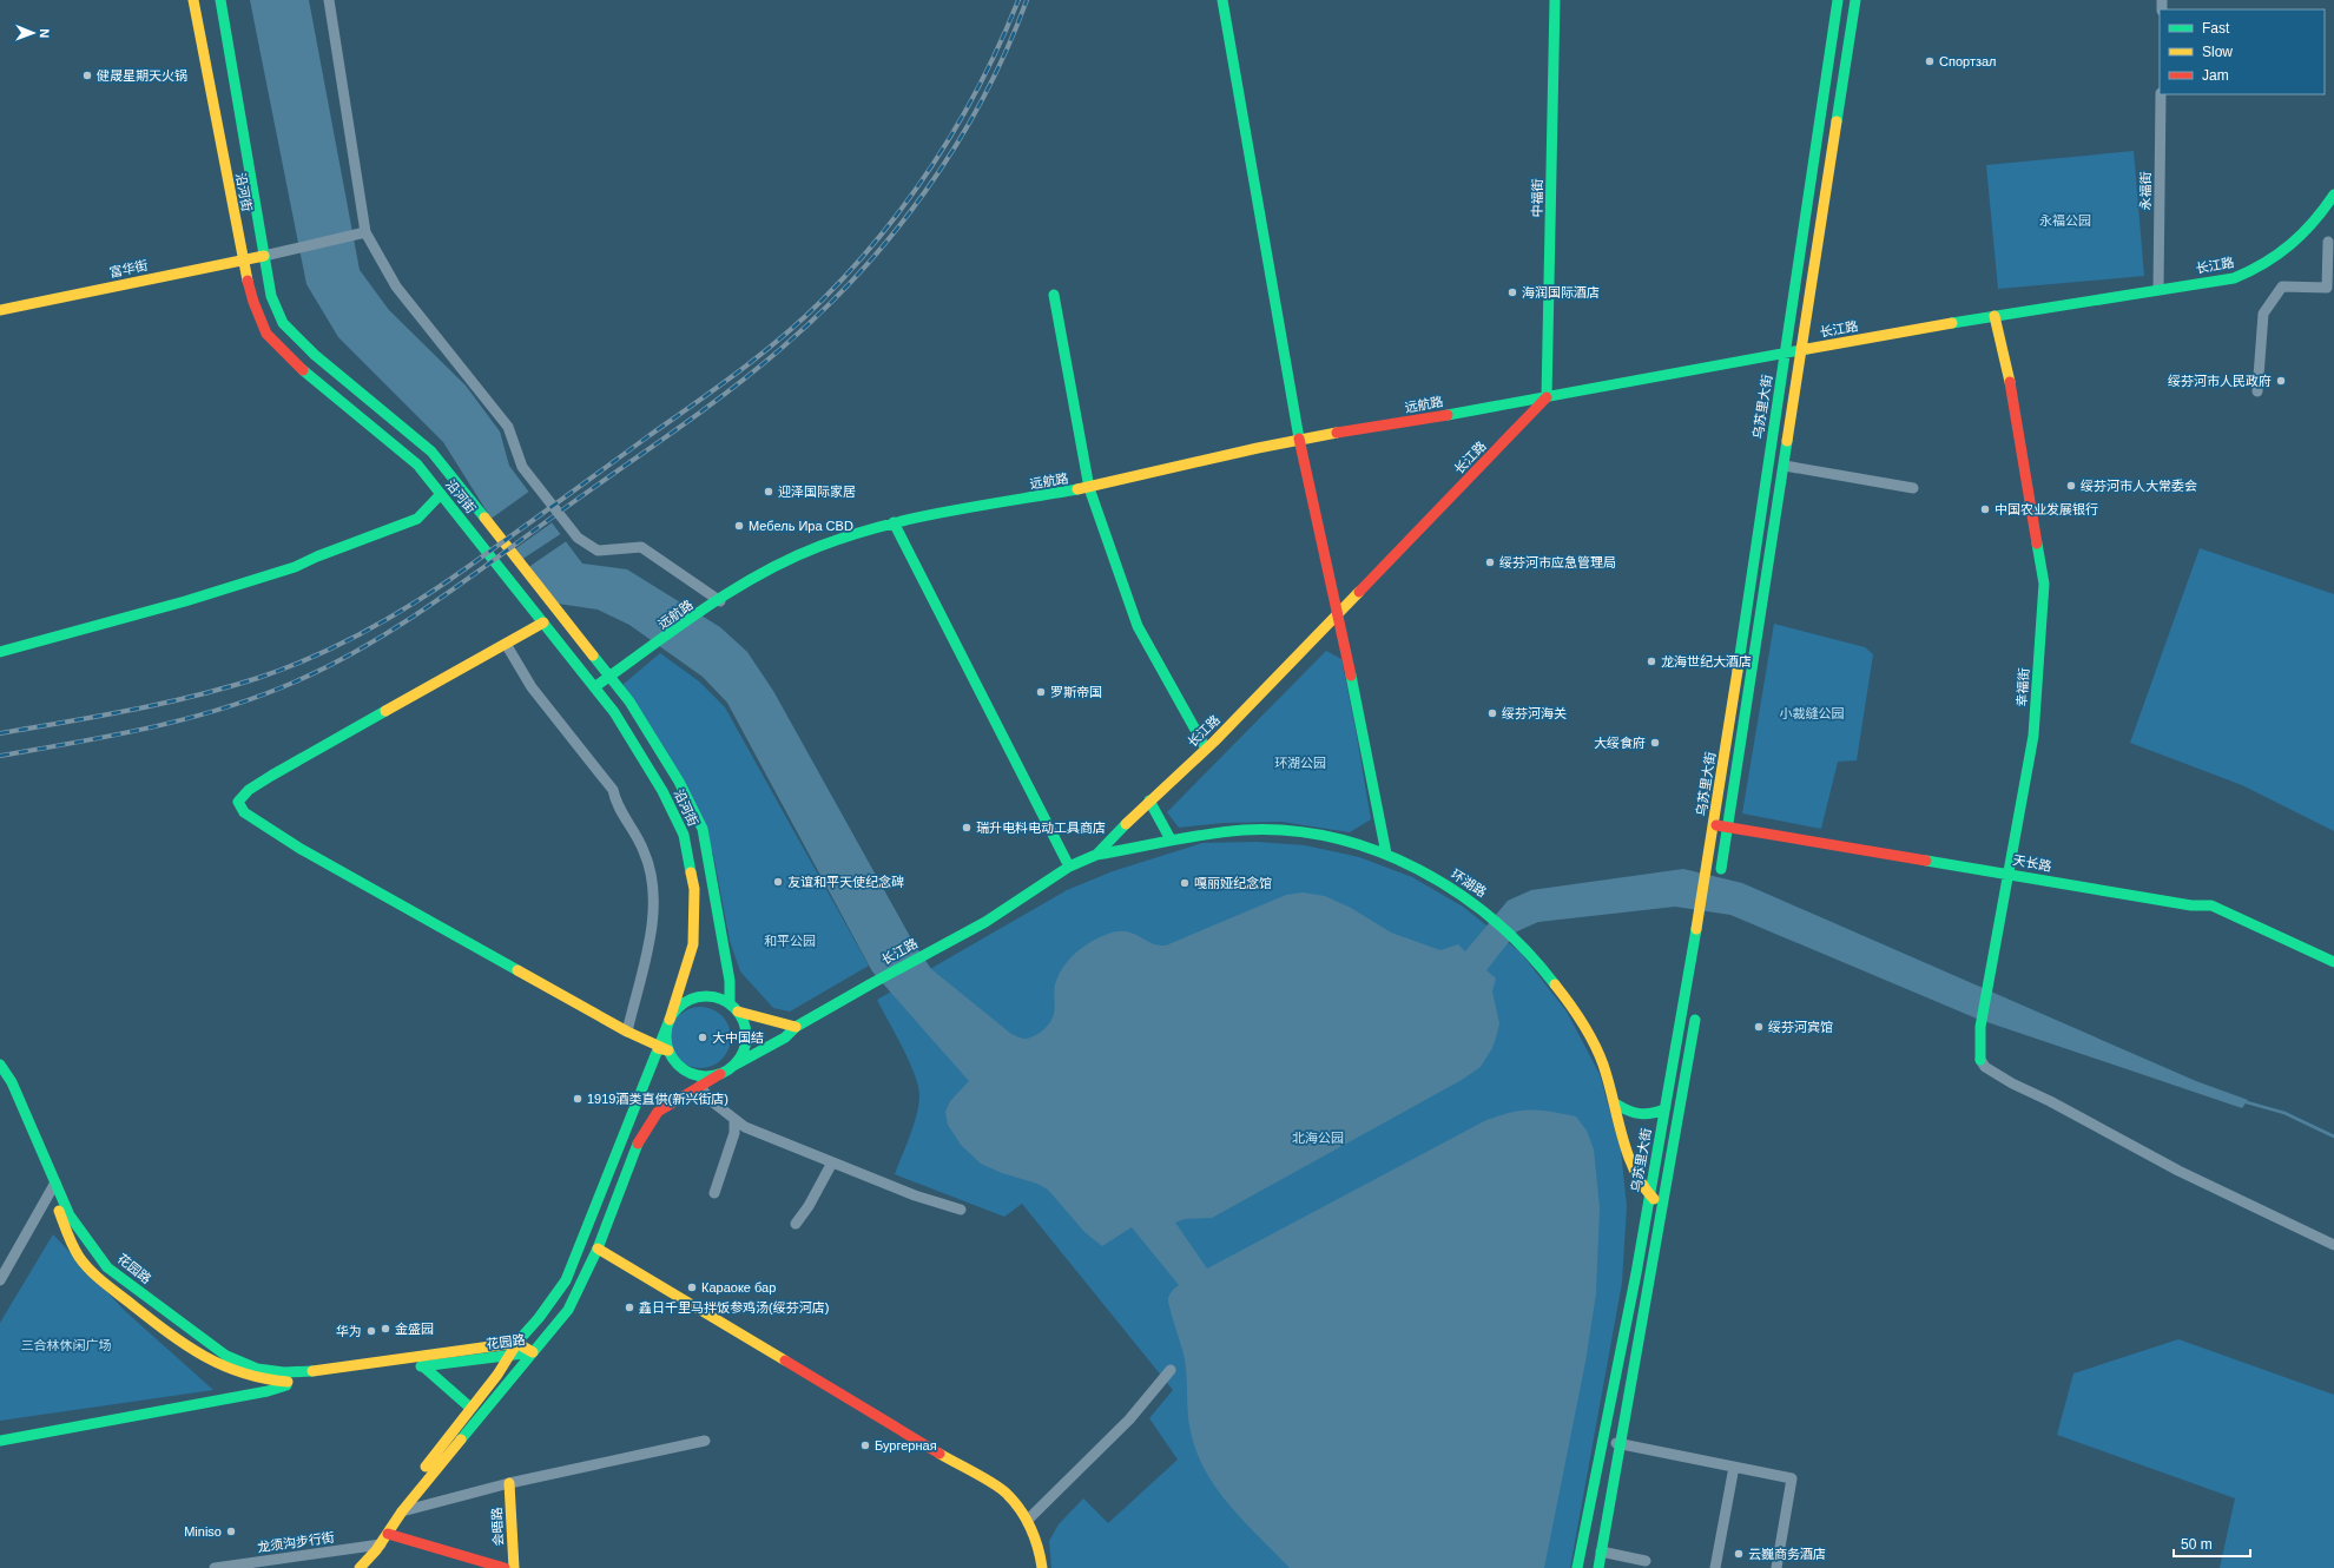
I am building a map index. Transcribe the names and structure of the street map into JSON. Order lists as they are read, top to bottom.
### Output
{
  "streets": {
    "main road": [
      "沿河街",
      "中福街",
      "长江路",
      "富华街",
      "远航路",
      "乌苏里大街",
      "幸福街",
      "天长路",
      "环湖路",
      "花园路",
      "会晤路"
    ],
    "street": ["永福街", "龙须沟步行街"]
  },
  "crossings": [
    ["永福街", "长江路"],
    ["沿河街", "长江路"],
    ["沿河街", "富华街"],
    ["沿河街", "远航路"],
    ["中福街", "长江路"],
    ["中福街", "远航路"],
    ["长江路", "远航路"],
    ["长江路", "乌苏里大街"],
    ["长江路", "幸福街"],
    ["长江路", "环湖路"],
    ["乌苏里大街", "天长路"],
    ["乌苏里大街", "环湖路"],
    ["幸福街", "天长路"]
  ],
  "parks": [
    "永福公园",
    "小裁缝公园",
    "环湖公园",
    "和平公园",
    "北海公园",
    "三合林休闲广场"
  ],
  "places": [
    "Спортзал",
    "健晟星期天火锅",
    "海润国际酒店",
    "绥芬河市人民政府",
    "绥芬河市人大常委会",
    "迎泽国际家居",
    "中国农业发展银行",
    "Мебель Ира CBD",
    "绥芬河市应急管理局",
    "龙海世纪大酒店",
    "罗斯帝国",
    "绥芬河海关",
    "大绥食府",
    "瑞升电料电动工具商店",
    "友谊和平天使纪念碑",
    "嘎丽娅纪念馆",
    "绥芬河宾馆",
    "大中国结",
    "1919酒类直供(新兴街店)",
    "Караоке бар",
    "鑫日千里马拌饭参鸡汤(绥芬河店)",
    "金盛园",
    "华为",
    "Бургерная",
    "Miniso",
    "云巍商务酒店"
  ],
  "legend": ["Fast", "Slow", "Jam"],
  "scale_bar": "50 m",
  "north": "right"
}
